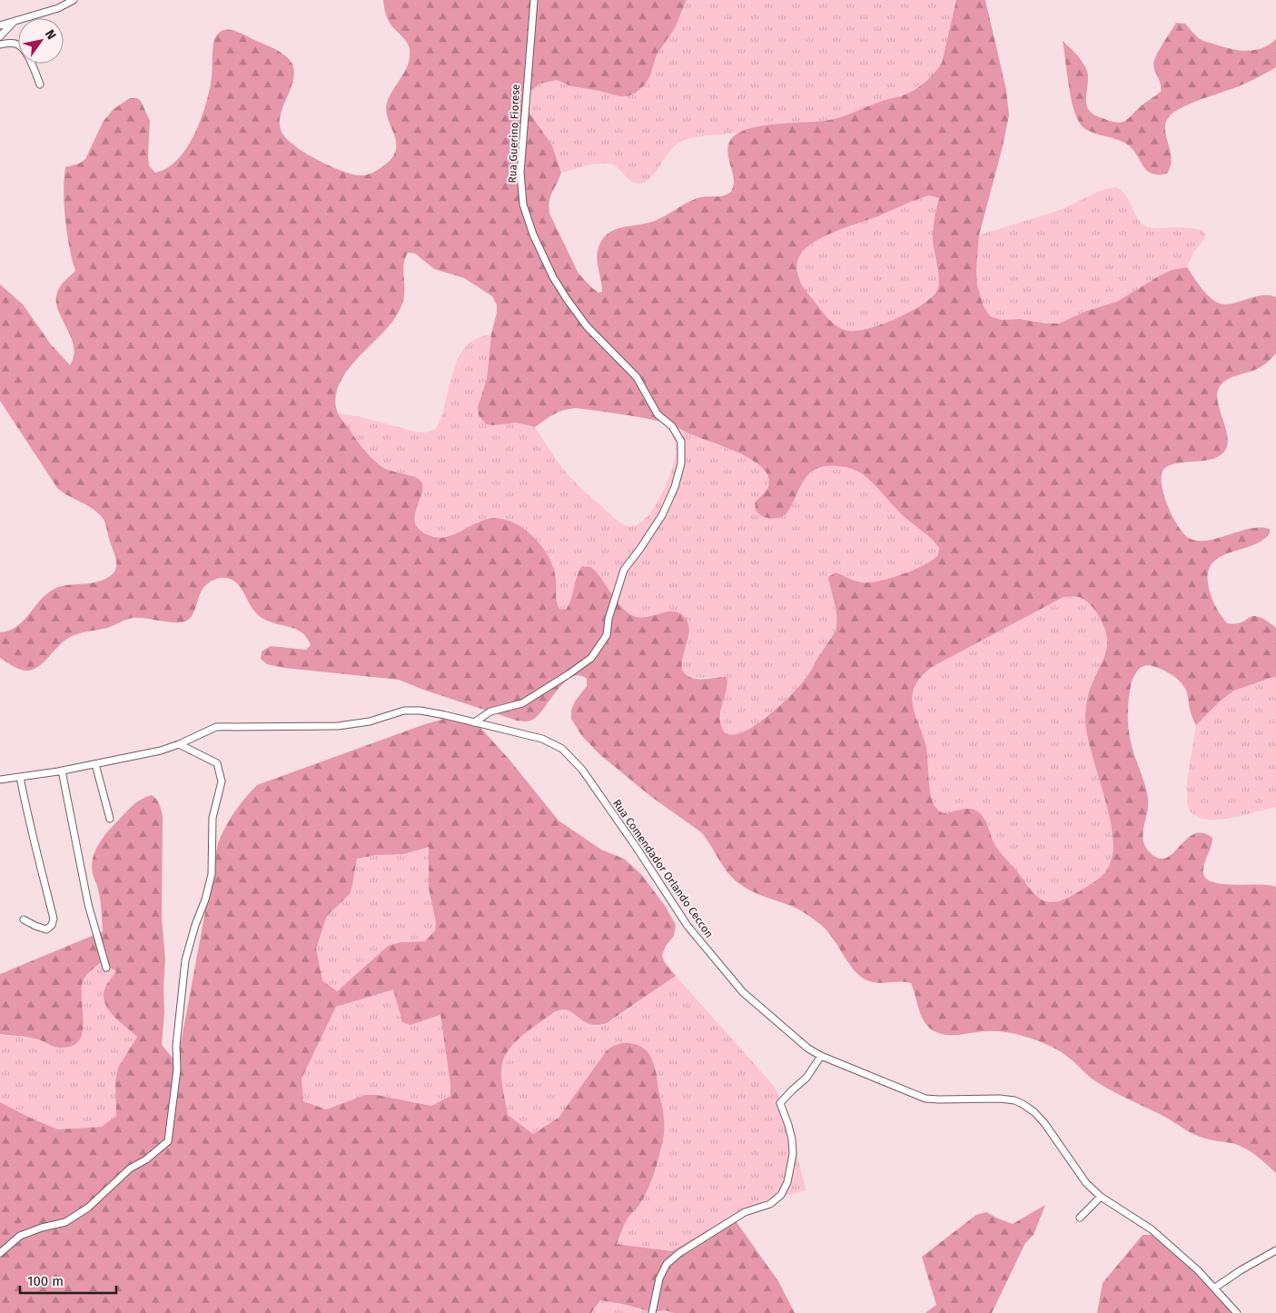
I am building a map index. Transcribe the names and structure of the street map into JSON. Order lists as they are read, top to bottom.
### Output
{
  "streets": {
    "street": ["Rua Guerino Fiorese", "Rua Comendador Orlando Ceccon"]
  },
  "crossings": [
    ["Rua Guerino Fiorese", "Rua Comendador Orlando Ceccon"]
  ],
  "scale_bar": "100 m",
  "north": "top right"
}
